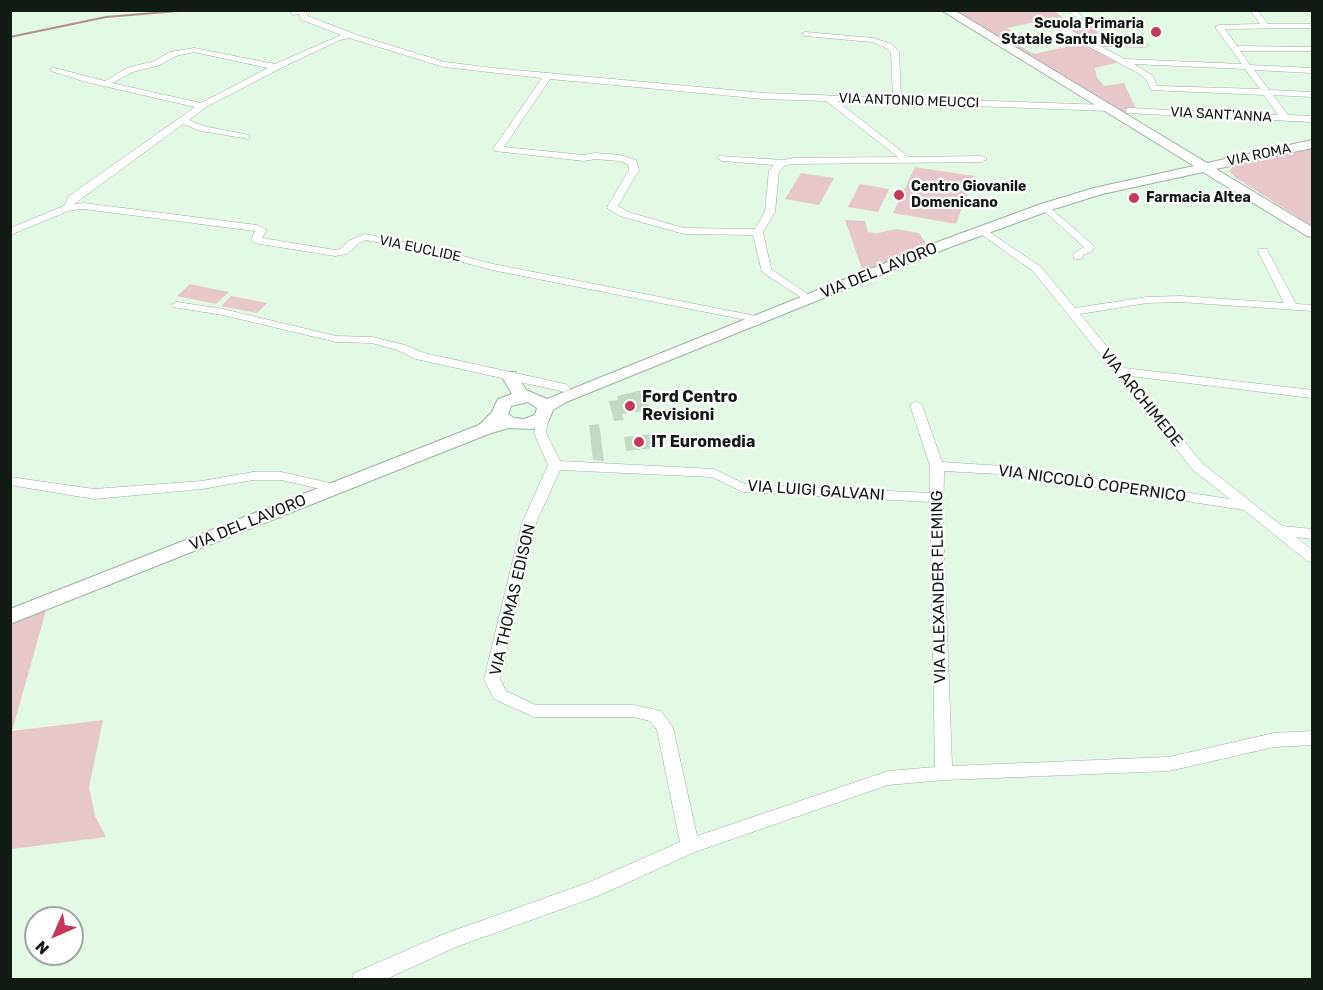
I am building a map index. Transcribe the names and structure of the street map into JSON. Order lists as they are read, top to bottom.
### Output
{
  "streets": {
    "main road": ["VIA ROMA", "VIA DEL LAVORO"],
    "street": [
      "VIA ANTONIO MEUCCI",
      "VIA SANT'ANNA",
      "VIA EUCLIDE",
      "VIA ARCHIMEDE",
      "VIA NICCOLÒ COPERNICO",
      "VIA LUIGI GALVANI",
      "VIA ALEXANDER FLEMING",
      "VIA THOMAS EDISON"
    ]
  },
  "crossings": [
    ["VIA ROMA", "VIA DEL LAVORO"],
    ["VIA EUCLIDE", "VIA DEL LAVORO"],
    ["VIA DEL LAVORO", "VIA ARCHIMEDE"],
    ["VIA ARCHIMEDE", "VIA NICCOLÒ COPERNICO"],
    ["VIA NICCOLÒ COPERNICO", "VIA ALEXANDER FLEMING"],
    ["VIA LUIGI GALVANI", "VIA ALEXANDER FLEMING"],
    ["VIA LUIGI GALVANI", "VIA THOMAS EDISON"]
  ],
  "places": [
    "Scuola Primaria Statale Santu Nigola",
    "Centro Giovanile Domenicano",
    "Farmacia Altea",
    "Ford Centro Revisioni",
    "IT Euromedia"
  ],
  "north": "bottom left"
}
